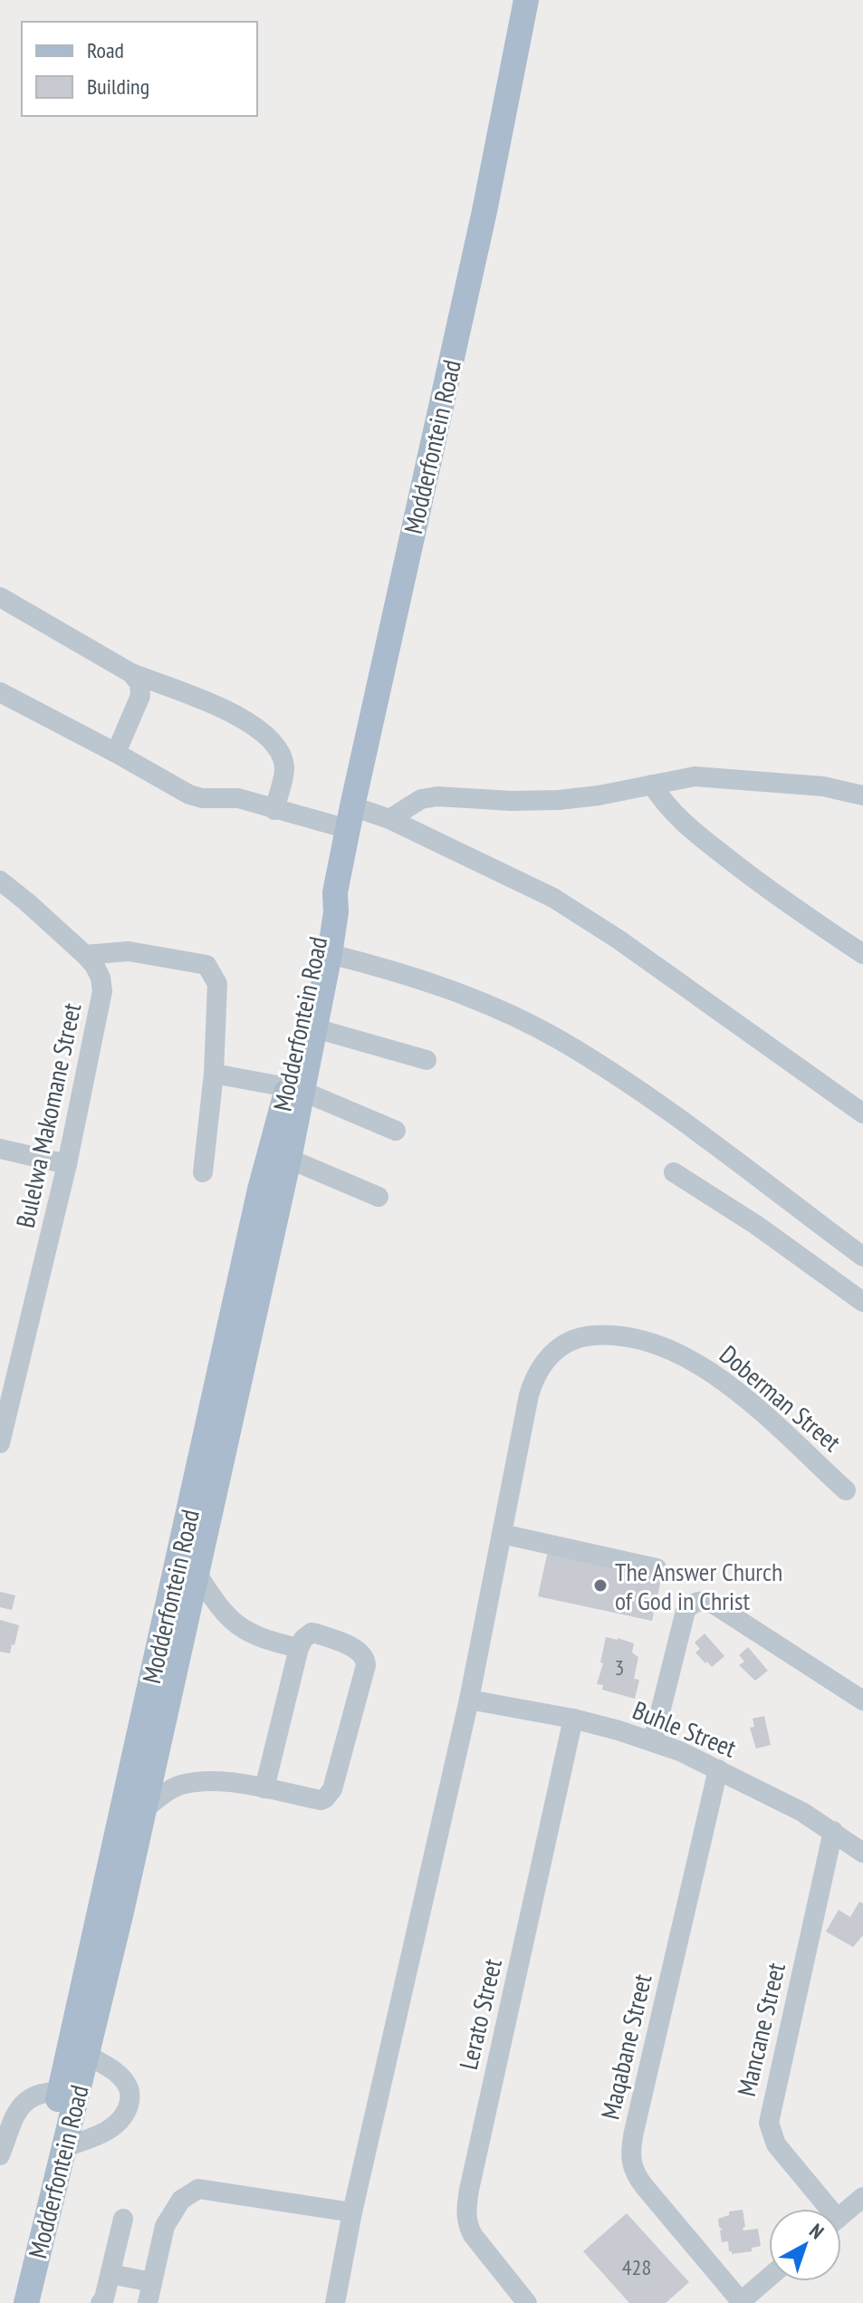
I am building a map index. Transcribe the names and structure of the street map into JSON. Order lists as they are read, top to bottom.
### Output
{
  "streets": {
    "main road": ["Modderfontein Road"],
    "street": [
      "Bulelwa Makomane Street",
      "Doberman Street",
      "Buhle Street",
      "Lerato Street",
      "Mancane Street",
      "Maqabane Street"
    ]
  },
  "crossings": [
    ["Buhle Street", "Lerato Street"],
    ["Buhle Street", "Mancane Street"],
    ["Buhle Street", "Maqabane Street"]
  ],
  "places": ["The Answer Church of God in Christ"],
  "house_numbers": ["3", "428"],
  "legend": ["Road", "Building"],
  "north": "top right"
}
